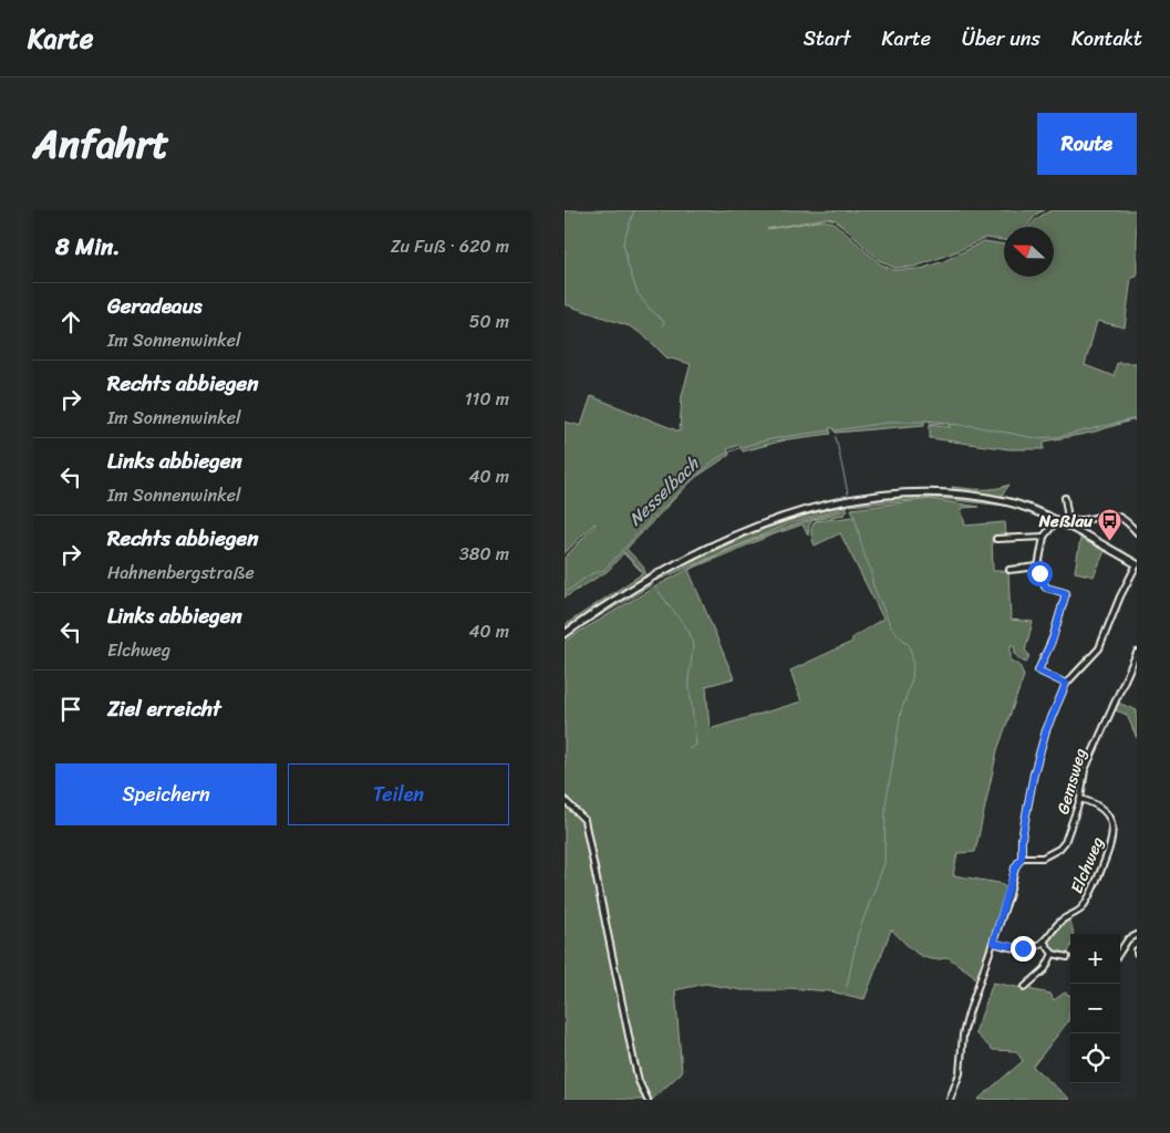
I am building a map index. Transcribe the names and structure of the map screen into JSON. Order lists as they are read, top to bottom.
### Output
{
  "streets": {
    "street": ["Gemsweg", "Elchweg"]
  },
  "crossings": [
    ["Gemsweg", "Elchweg"]
  ],
  "water": ["Nesselbach"],
  "places": {
    "bus stop": ["Neßlau"]
  },
  "north": "left",
  "page": {
    "header": "Karte",
    "nav": [
      "Start",
      "Karte",
      "Über uns",
      "Kontakt"
    ],
    "title": "Anfahrt",
    "buttons": [
      "Route",
      ["Speichern", "Teilen"]
    ],
    "heading": ["8 Min.", "Zu Fuß · 620 m"],
    "list": [
      ["Geradeaus", "Im Sonnenwinkel", "50 m"],
      ["Rechts abbiegen", "Im Sonnenwinkel", "110 m"],
      ["Links abbiegen", "Im Sonnenwinkel", "40 m"],
      ["Rechts abbiegen", "Hahnenbergstraße", "380 m"],
      ["Links abbiegen", "Elchweg", "40 m"],
      "Ziel erreicht"
    ],
    "map_buttons": ["+", "−"]
  }
}
